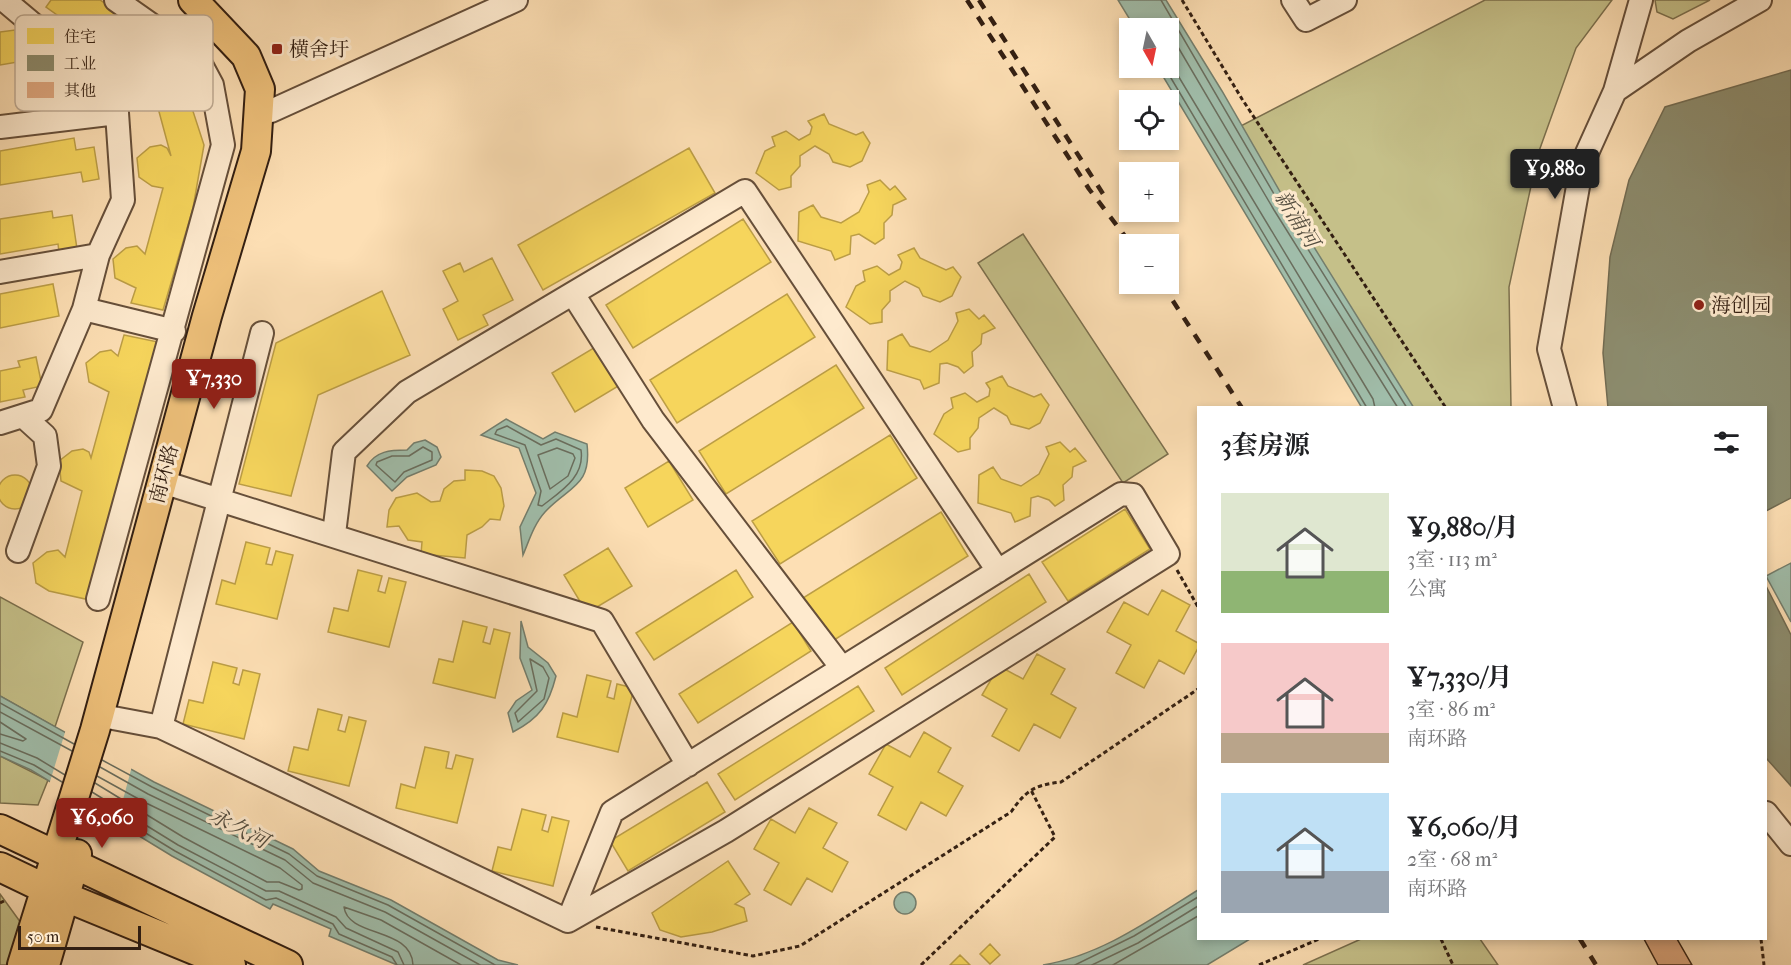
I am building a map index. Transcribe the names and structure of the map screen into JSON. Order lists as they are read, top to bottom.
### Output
{
  "streets": {
    "main road": ["南环路"]
  },
  "water": ["新浦河", "永久河"],
  "places": {
    "transit": ["横舍圩"],
    "other": ["海创园"]
  },
  "legend": ["住宅", "工业", "其他"],
  "scale_bar": "50 m",
  "north": "bottom",
  "page": {
    "map_buttons": ["+", "−"],
    "price": ["¥9,880", "¥7,330", "¥6,060"],
    "heading": "3套房源",
    "list": [
      {
        "name": "¥9,880/月",
        "note": "3室 · 113 m² · 公寓"
      },
      {
        "name": "¥7,330/月",
        "note": "3室 · 86 m² · 南环路"
      },
      {
        "name": "¥6,060/月",
        "note": "2室 · 68 m² · 南环路"
      }
    ],
    "scale": "50 m"
  }
}
